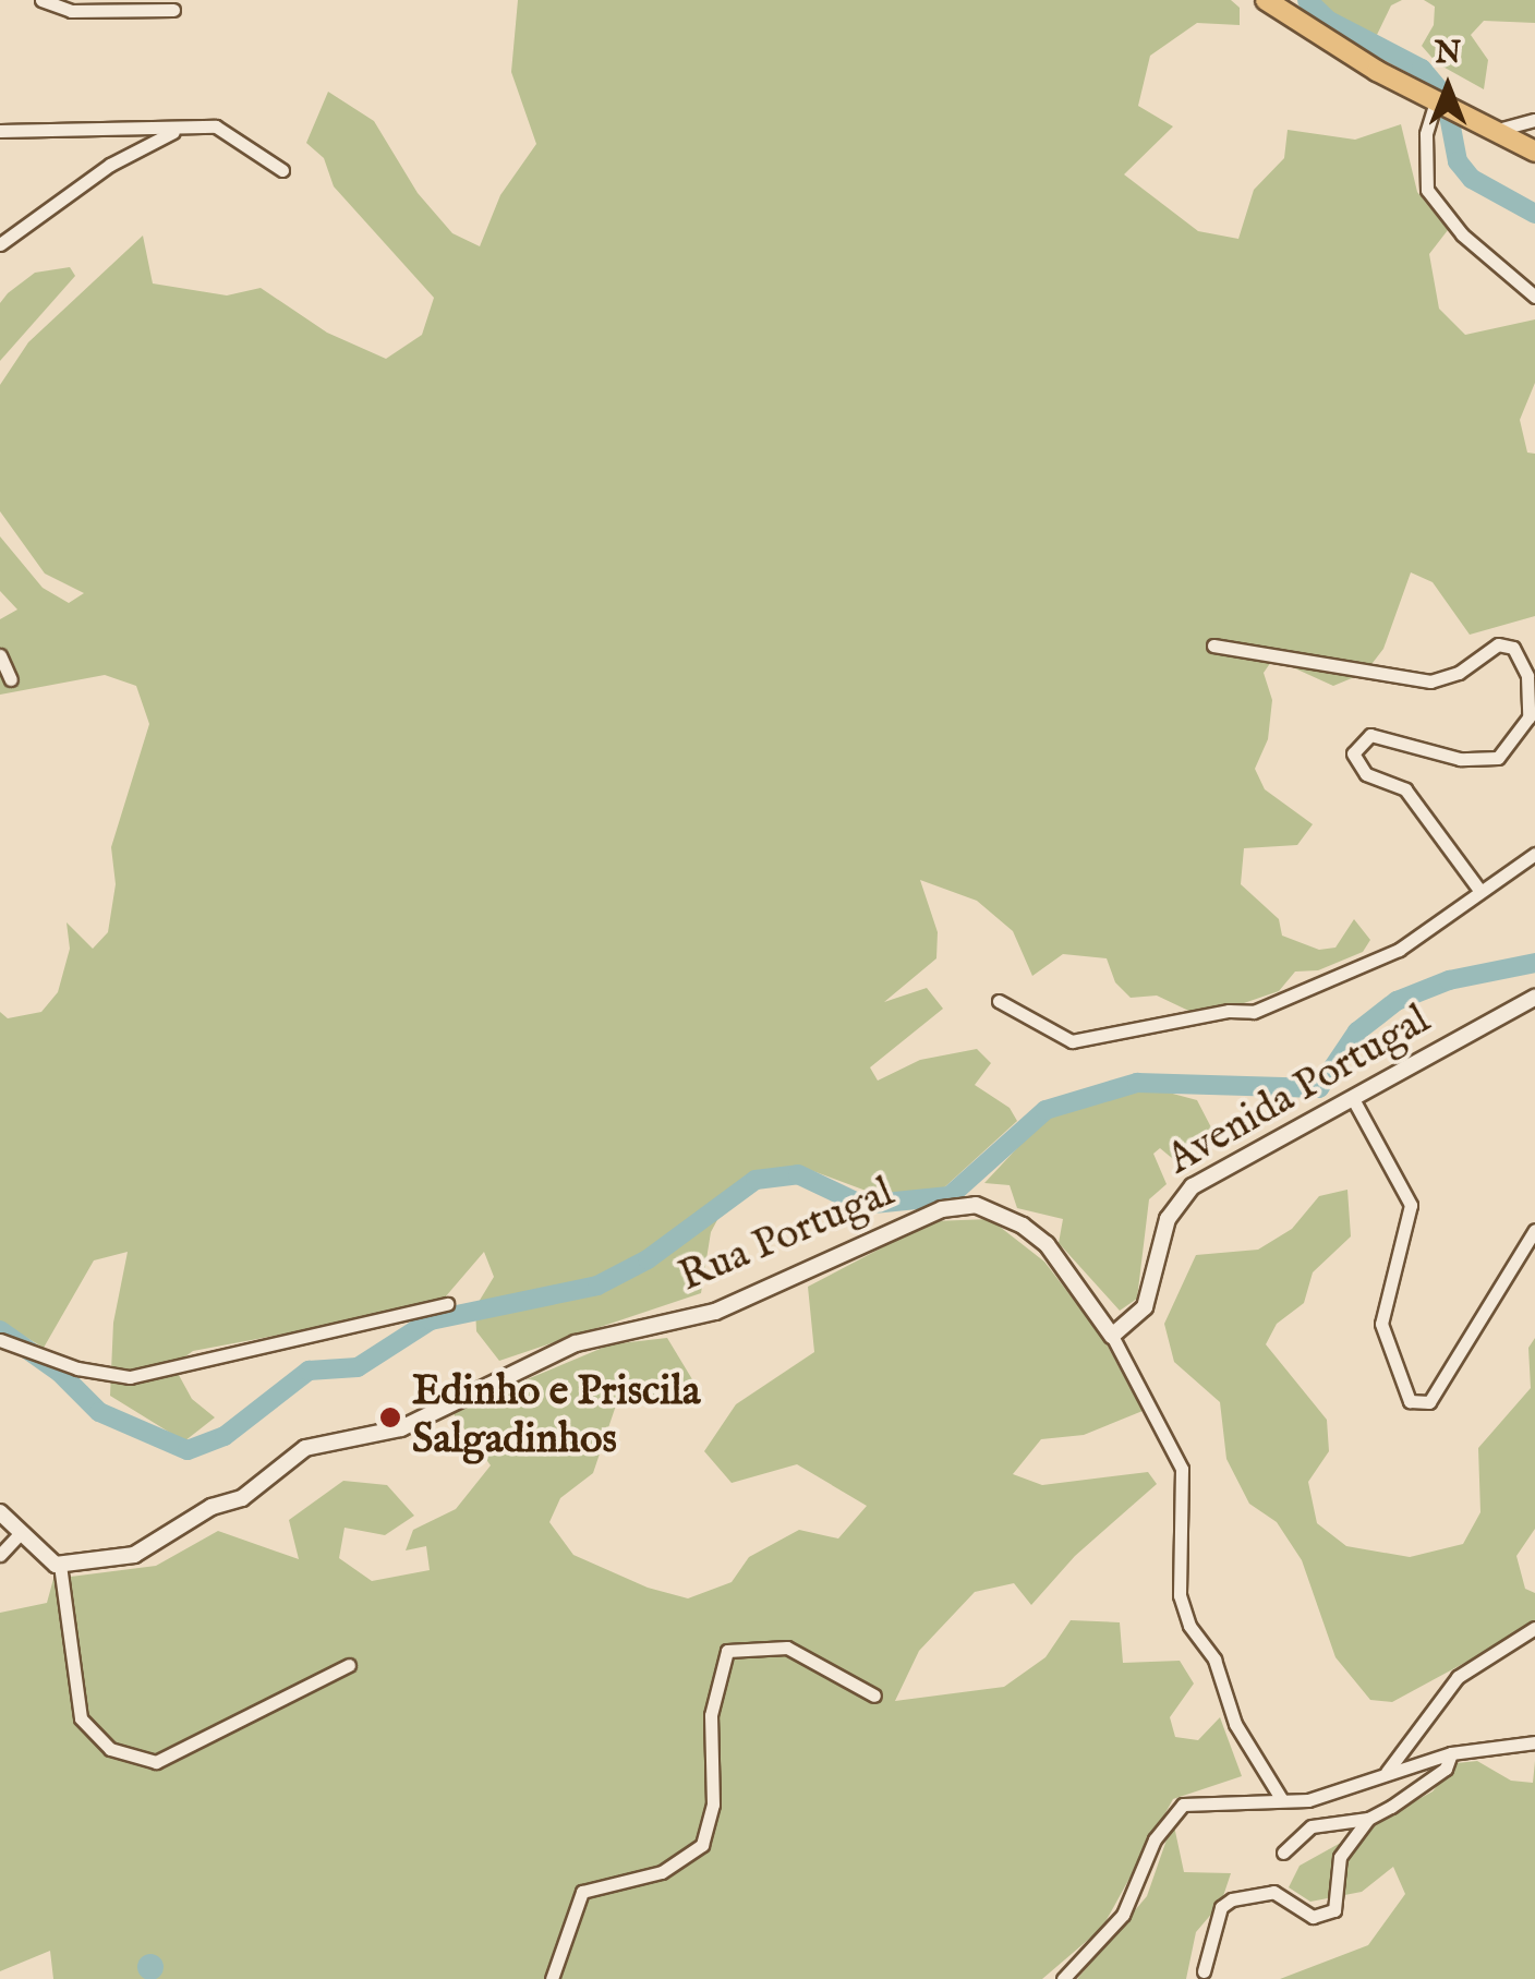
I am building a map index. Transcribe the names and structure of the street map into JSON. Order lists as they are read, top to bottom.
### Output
{
  "streets": {
    "street": ["Avenida Portugal", "Rua Portugal"]
  },
  "crossings": [
    ["Avenida Portugal", "Rua Portugal"]
  ],
  "places": ["Edinho e Priscila Salgadinhos"],
  "north": "top"
}
